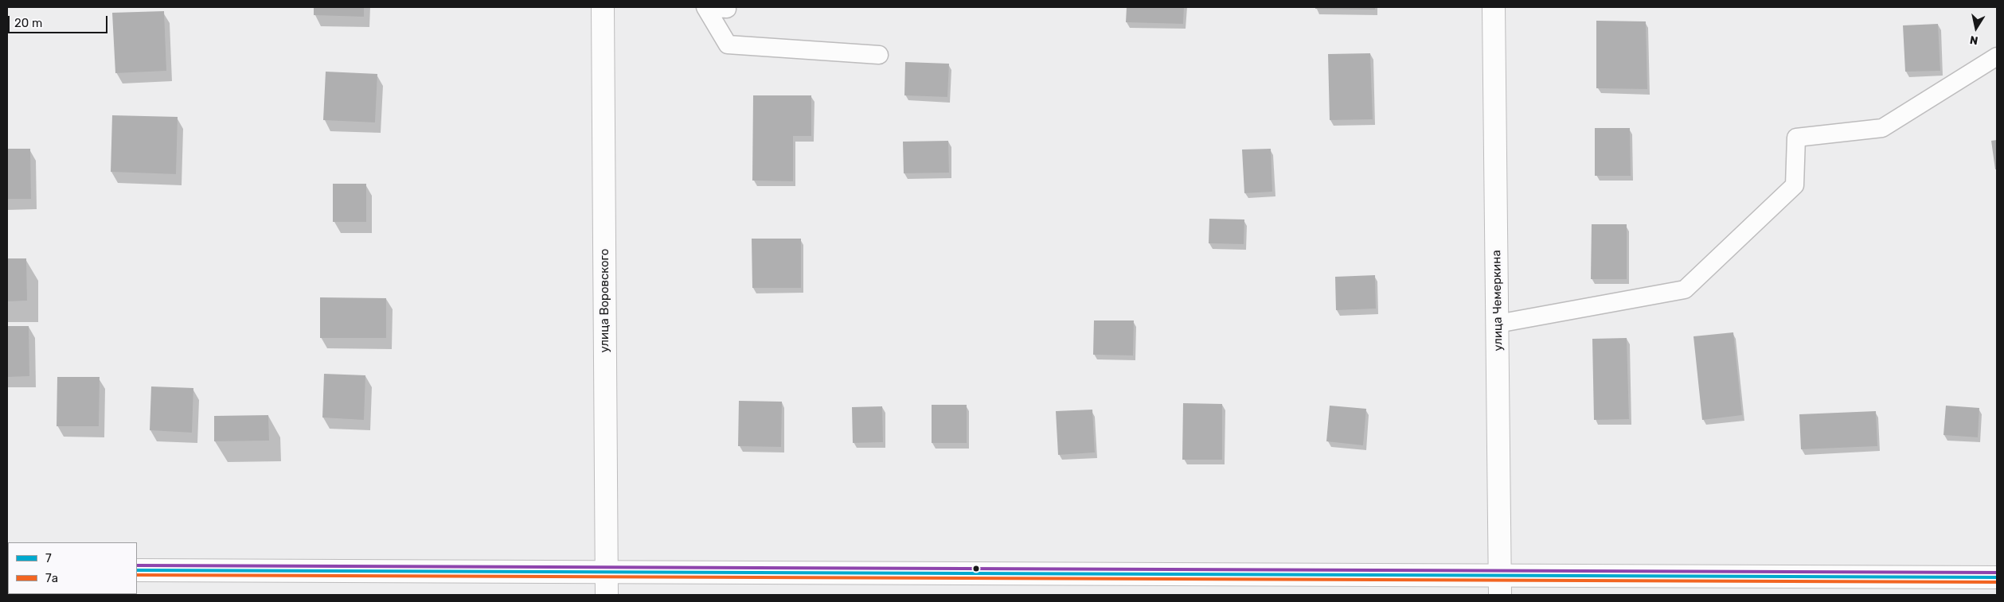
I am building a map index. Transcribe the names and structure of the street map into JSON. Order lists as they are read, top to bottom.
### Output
{
  "streets": {
    "street": ["улица Воровского", "улица Чемеркина"]
  },
  "lines": ["transit line 7", "transit line 7а"],
  "legend": ["7", "7а"],
  "scale_bar": "20 m",
  "north": "bottom"
}
